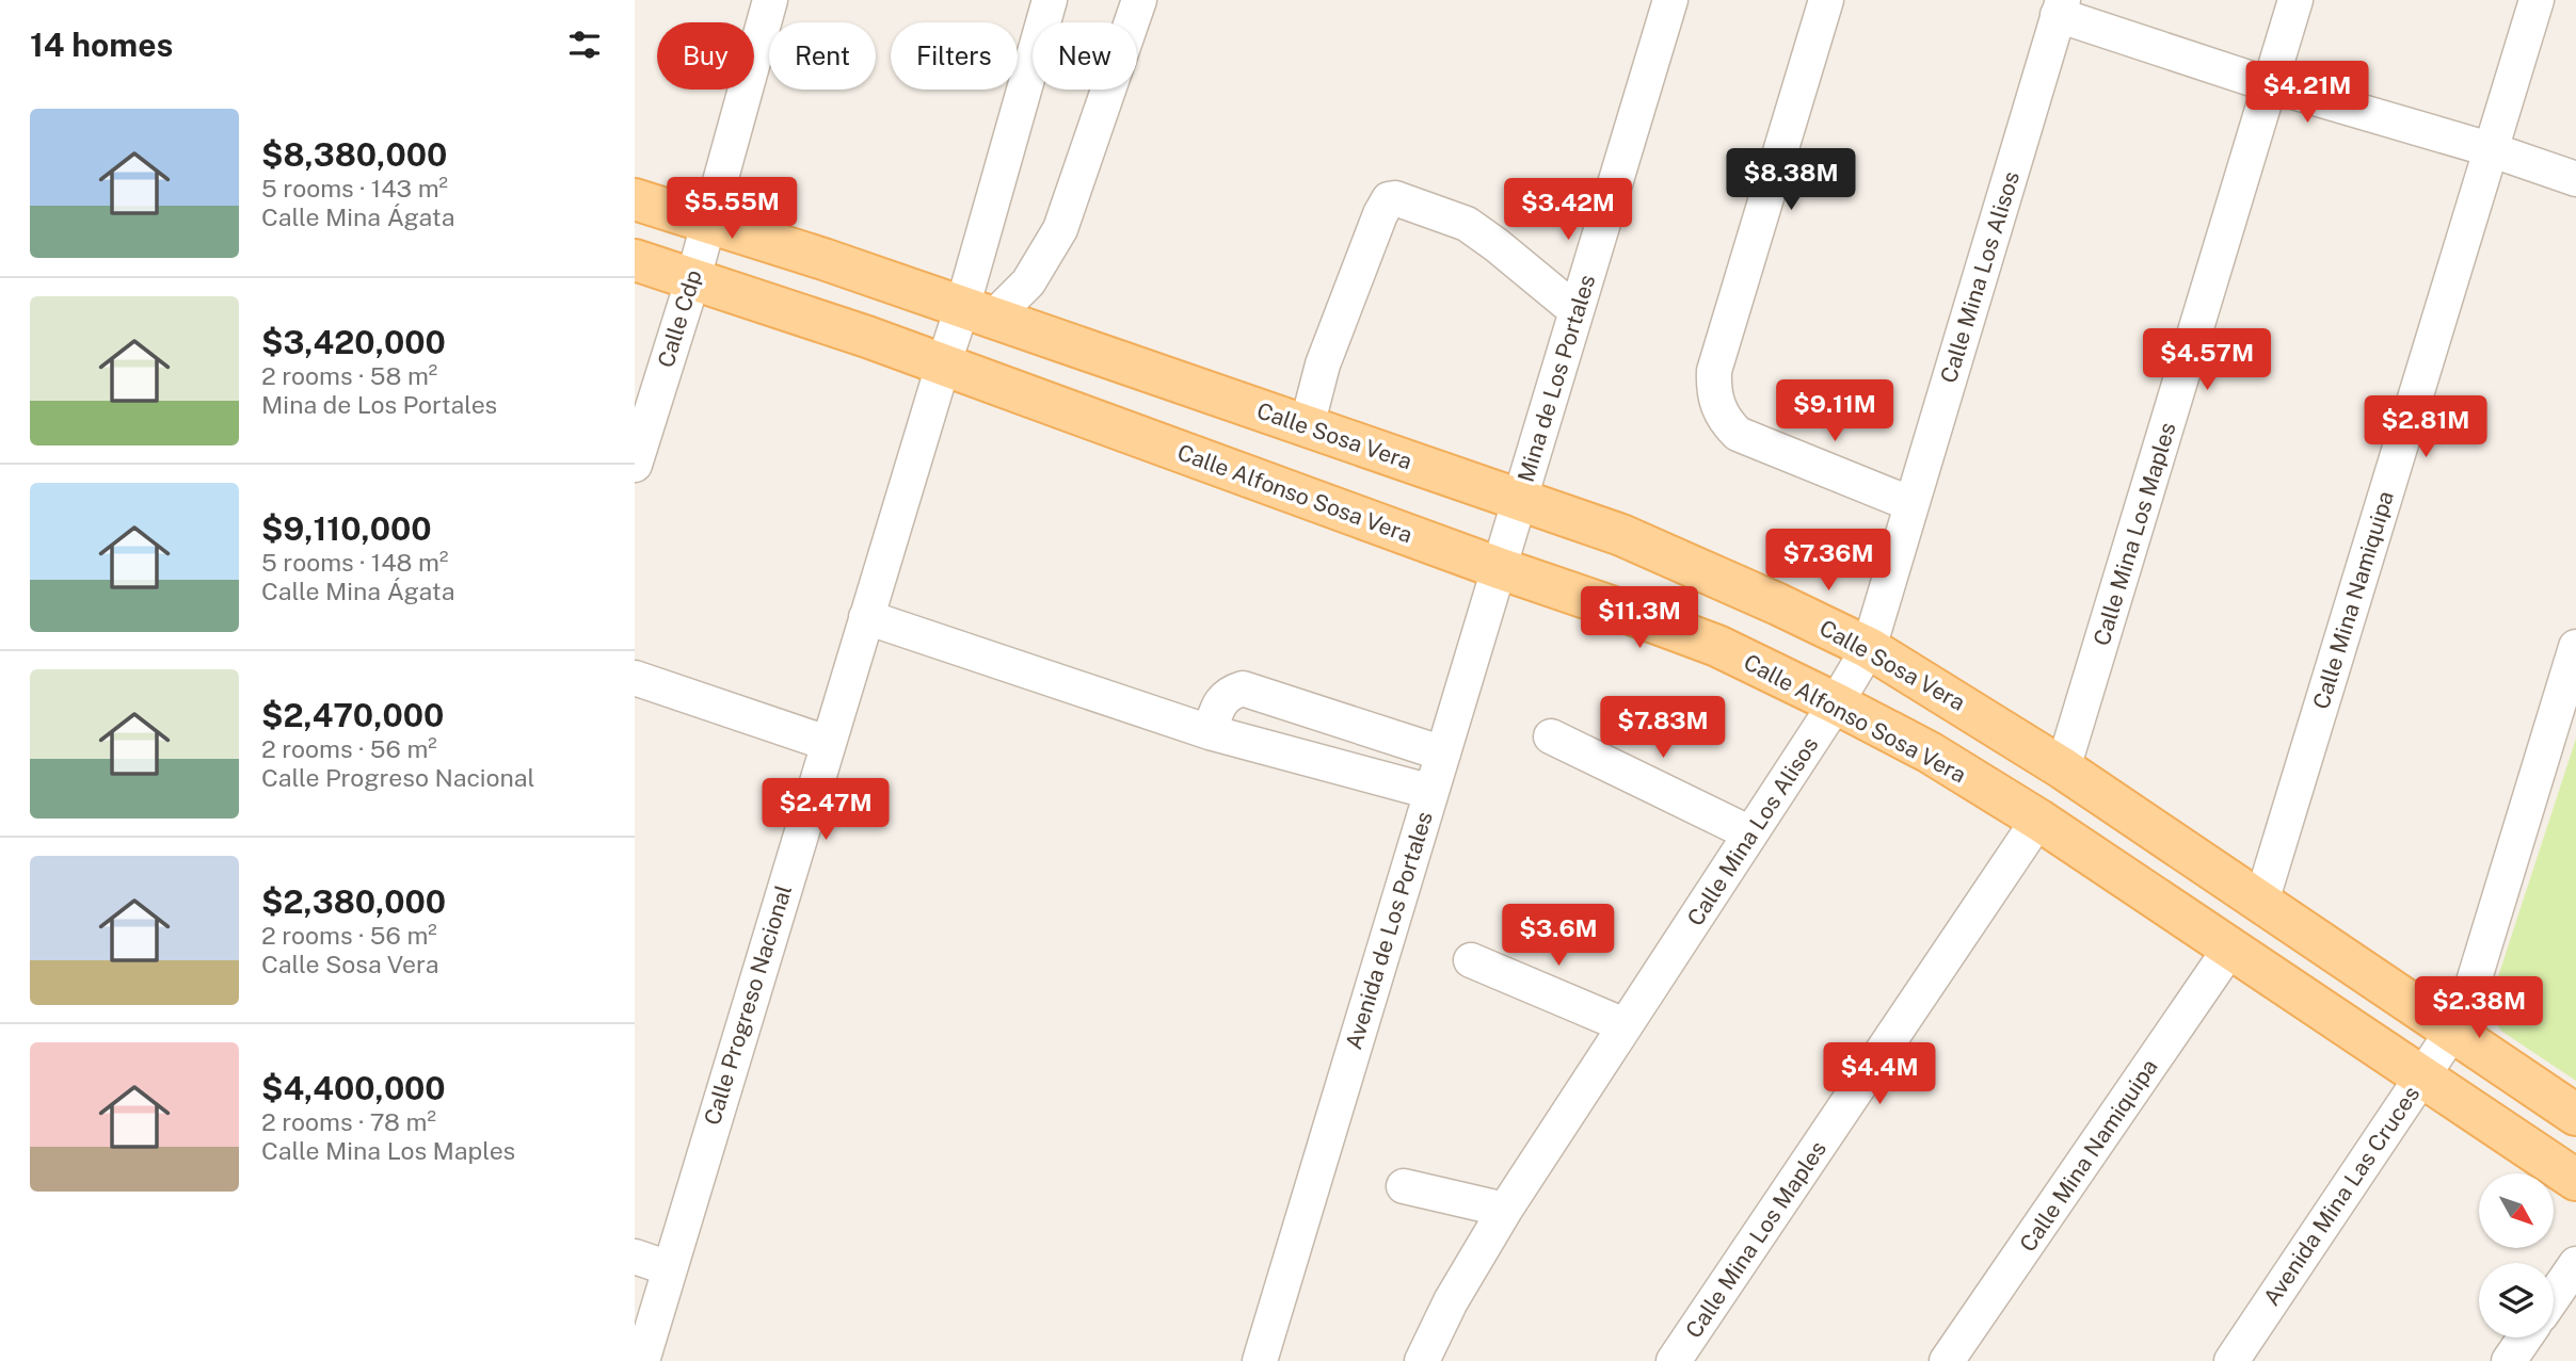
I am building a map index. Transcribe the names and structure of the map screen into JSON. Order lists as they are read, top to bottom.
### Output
{
  "streets": {
    "main road": ["Calle Sosa Vera", "Calle Alfonso Sosa Vera"],
    "street": [
      "Calle Mina Los Alisos",
      "Calle Cdp",
      "Mina de Los Portales",
      "Calle Mina Los Maples",
      "Calle Mina Namiquipa",
      "Avenida de Los Portales",
      "Calle Progreso Nacional",
      "Avenida Mina Las Cruces"
    ]
  },
  "crossings": [
    ["Calle Mina Los Alisos", "Calle Sosa Vera"],
    ["Calle Mina Los Alisos", "Calle Alfonso Sosa Vera"],
    ["Calle Cdp", "Calle Alfonso Sosa Vera"],
    ["Mina de Los Portales", "Calle Sosa Vera"],
    ["Mina de Los Portales", "Avenida de Los Portales"],
    ["Calle Sosa Vera", "Calle Mina Los Maples"],
    ["Calle Sosa Vera", "Calle Mina Namiquipa"],
    ["Calle Sosa Vera", "Avenida de Los Portales"],
    ["Calle Sosa Vera", "Calle Progreso Nacional"],
    ["Calle Sosa Vera", "Avenida Mina Las Cruces"],
    ["Calle Alfonso Sosa Vera", "Calle Mina Los Maples"],
    ["Calle Alfonso Sosa Vera", "Calle Mina Namiquipa"],
    ["Calle Alfonso Sosa Vera", "Avenida de Los Portales"],
    ["Calle Alfonso Sosa Vera", "Calle Progreso Nacional"],
    ["Calle Alfonso Sosa Vera", "Avenida Mina Las Cruces"]
  ],
  "north": "bottom right",
  "page": {
    "heading": "14 homes",
    "chip": [
      "Buy",
      "Rent",
      "Filters",
      "New"
    ],
    "price": [
      "$4.21M",
      "$8.38M",
      "$5.55M",
      "$3.42M",
      "$4.57M",
      "$9.11M",
      "$2.81M",
      "$7.36M",
      "$11.3M",
      "$7.83M",
      "$2.47M",
      "$3.6M",
      "$2.38M",
      "$4.4M"
    ],
    "list": [
      {
        "name": "$8,380,000",
        "note": "5 rooms · 143 m² · Calle Mina Ágata"
      },
      {
        "name": "$3,420,000",
        "note": "2 rooms · 58 m² · Mina de Los Portales"
      },
      {
        "name": "$9,110,000",
        "note": "5 rooms · 148 m² · Calle Mina Ágata"
      },
      {
        "name": "$2,470,000",
        "note": "2 rooms · 56 m² · Calle Progreso Nacional"
      },
      {
        "name": "$2,380,000",
        "note": "2 rooms · 56 m² · Calle Sosa Vera"
      },
      {
        "name": "$4,400,000",
        "note": "2 rooms · 78 m² · Calle Mina Los Maples"
      }
    ]
  }
}
